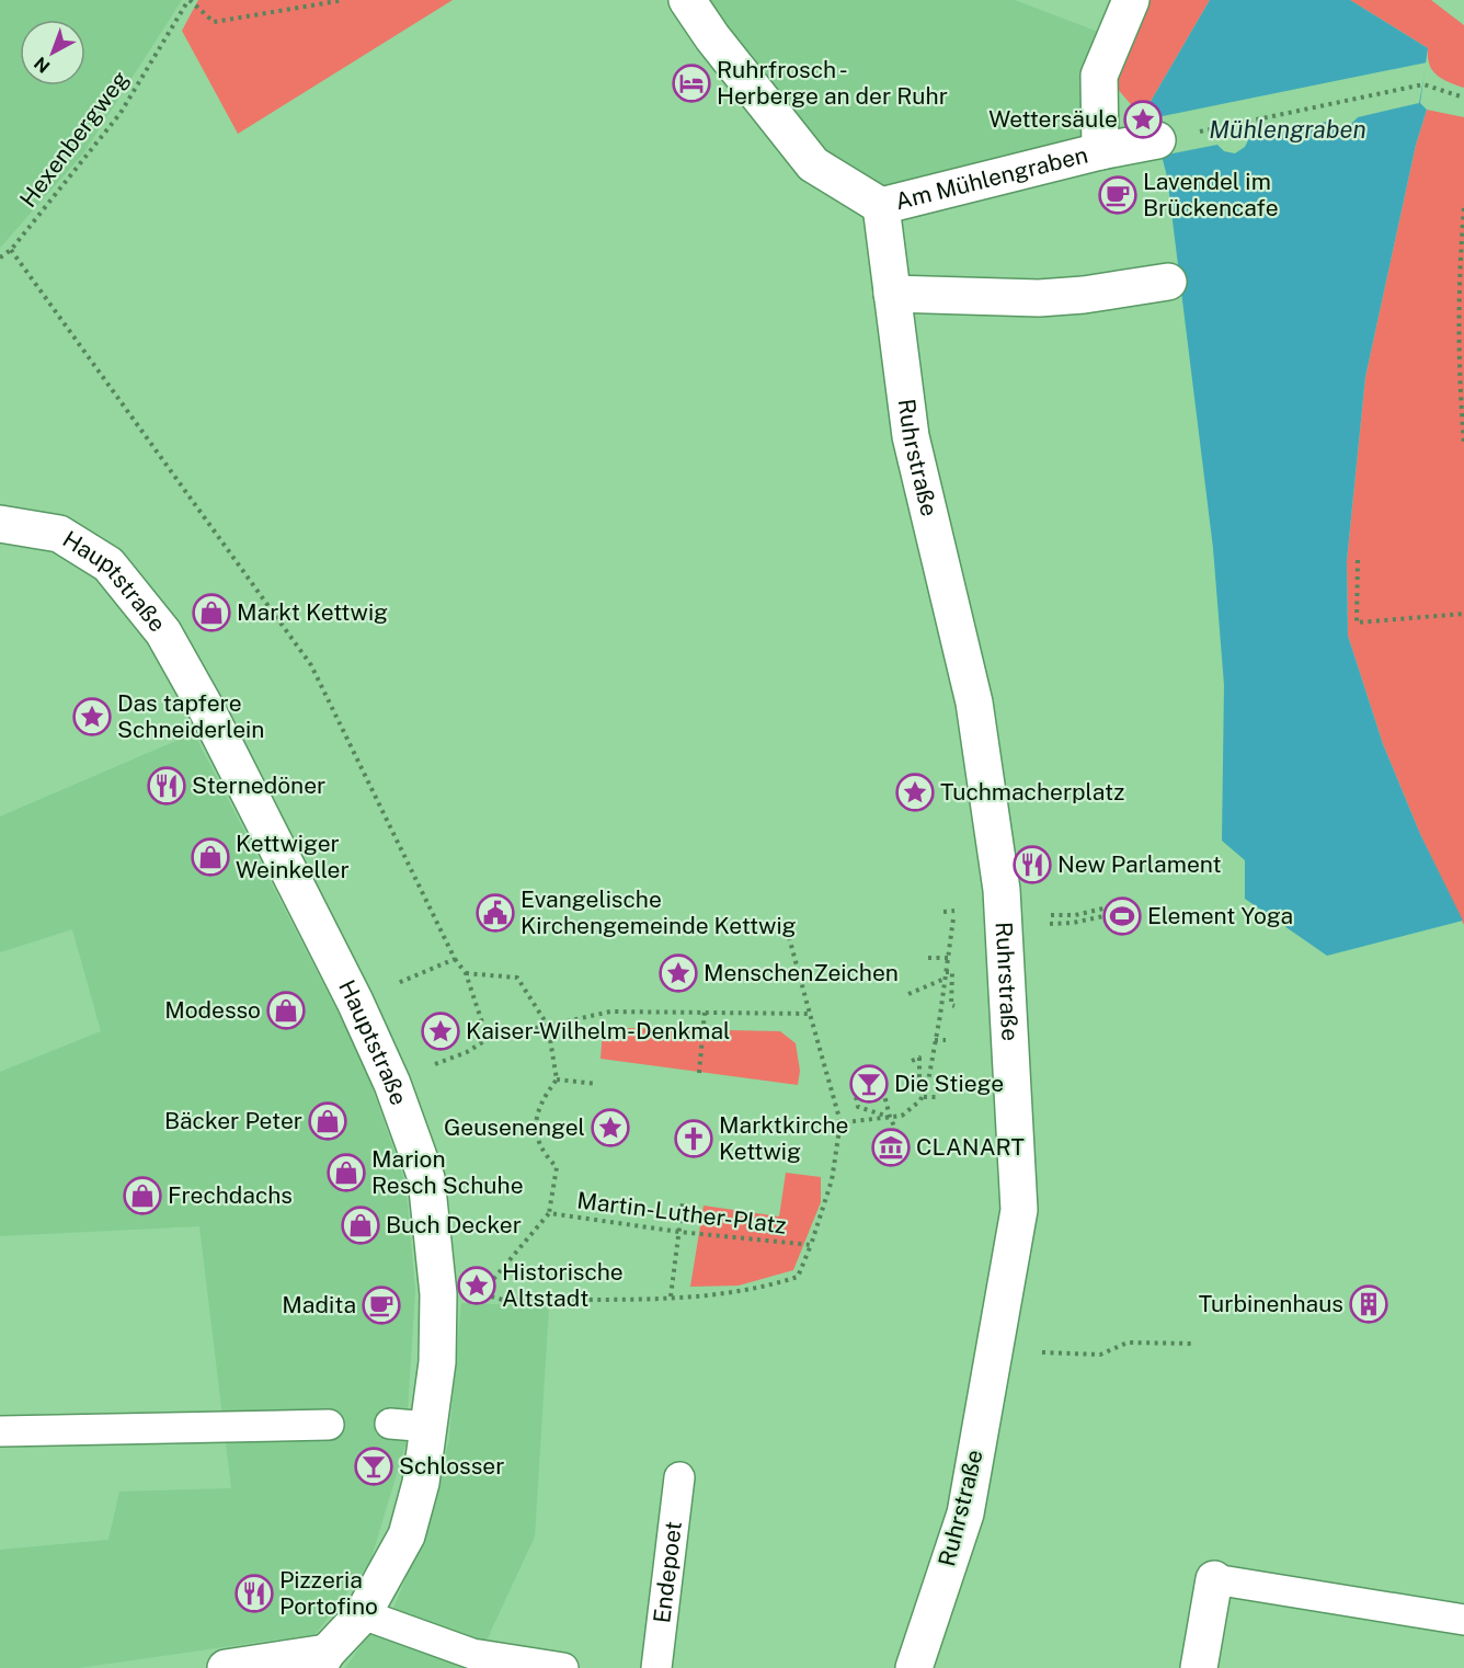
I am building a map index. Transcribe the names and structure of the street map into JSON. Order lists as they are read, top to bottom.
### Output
{
  "streets": {
    "street": ["Am Mühlengraben", "Ruhrstraße", "Hauptstraße"],
    "lane": ["Endepoet"],
    "path": ["Hexenbergweg", "Martin-Luther-Platz"]
  },
  "crossings": [
    ["Am Mühlengraben", "Ruhrstraße"]
  ],
  "water": ["Mühlengraben"],
  "places": {
    "hotel": ["Ruhrfrosch - Herberge an der Ruhr"],
    "place": [
      "Wettersäule",
      "Das tapfere Schneiderlein",
      "Tuchmacherplatz",
      "MenschenZeichen",
      "Kaiser-Wilhelm-Denkmal",
      "Geusenengel",
      "Historische Altstadt"
    ],
    "cafe": ["Lavendel im Brückencafe", "Madita"],
    "shop": [
      "Markt Kettwig",
      "Kettwiger Weinkeller",
      "Modesso",
      "Bäcker Peter",
      "Marion Resch Schuhe",
      "Frechdachs",
      "Buch Decker"
    ],
    "restaurant": ["Sternedöner", "New Parlament", "Pizzeria Portofino"],
    "public building": ["Evangelische Kirchengemeinde Kettwig"],
    "sports": ["Element Yoga"],
    "bar": ["Die Stiege", "Schlosser"],
    "church": ["Marktkirche Kettwig"],
    "museum": ["CLANART"],
    "building": ["Turbinenhaus"]
  },
  "north": "bottom left"
}
